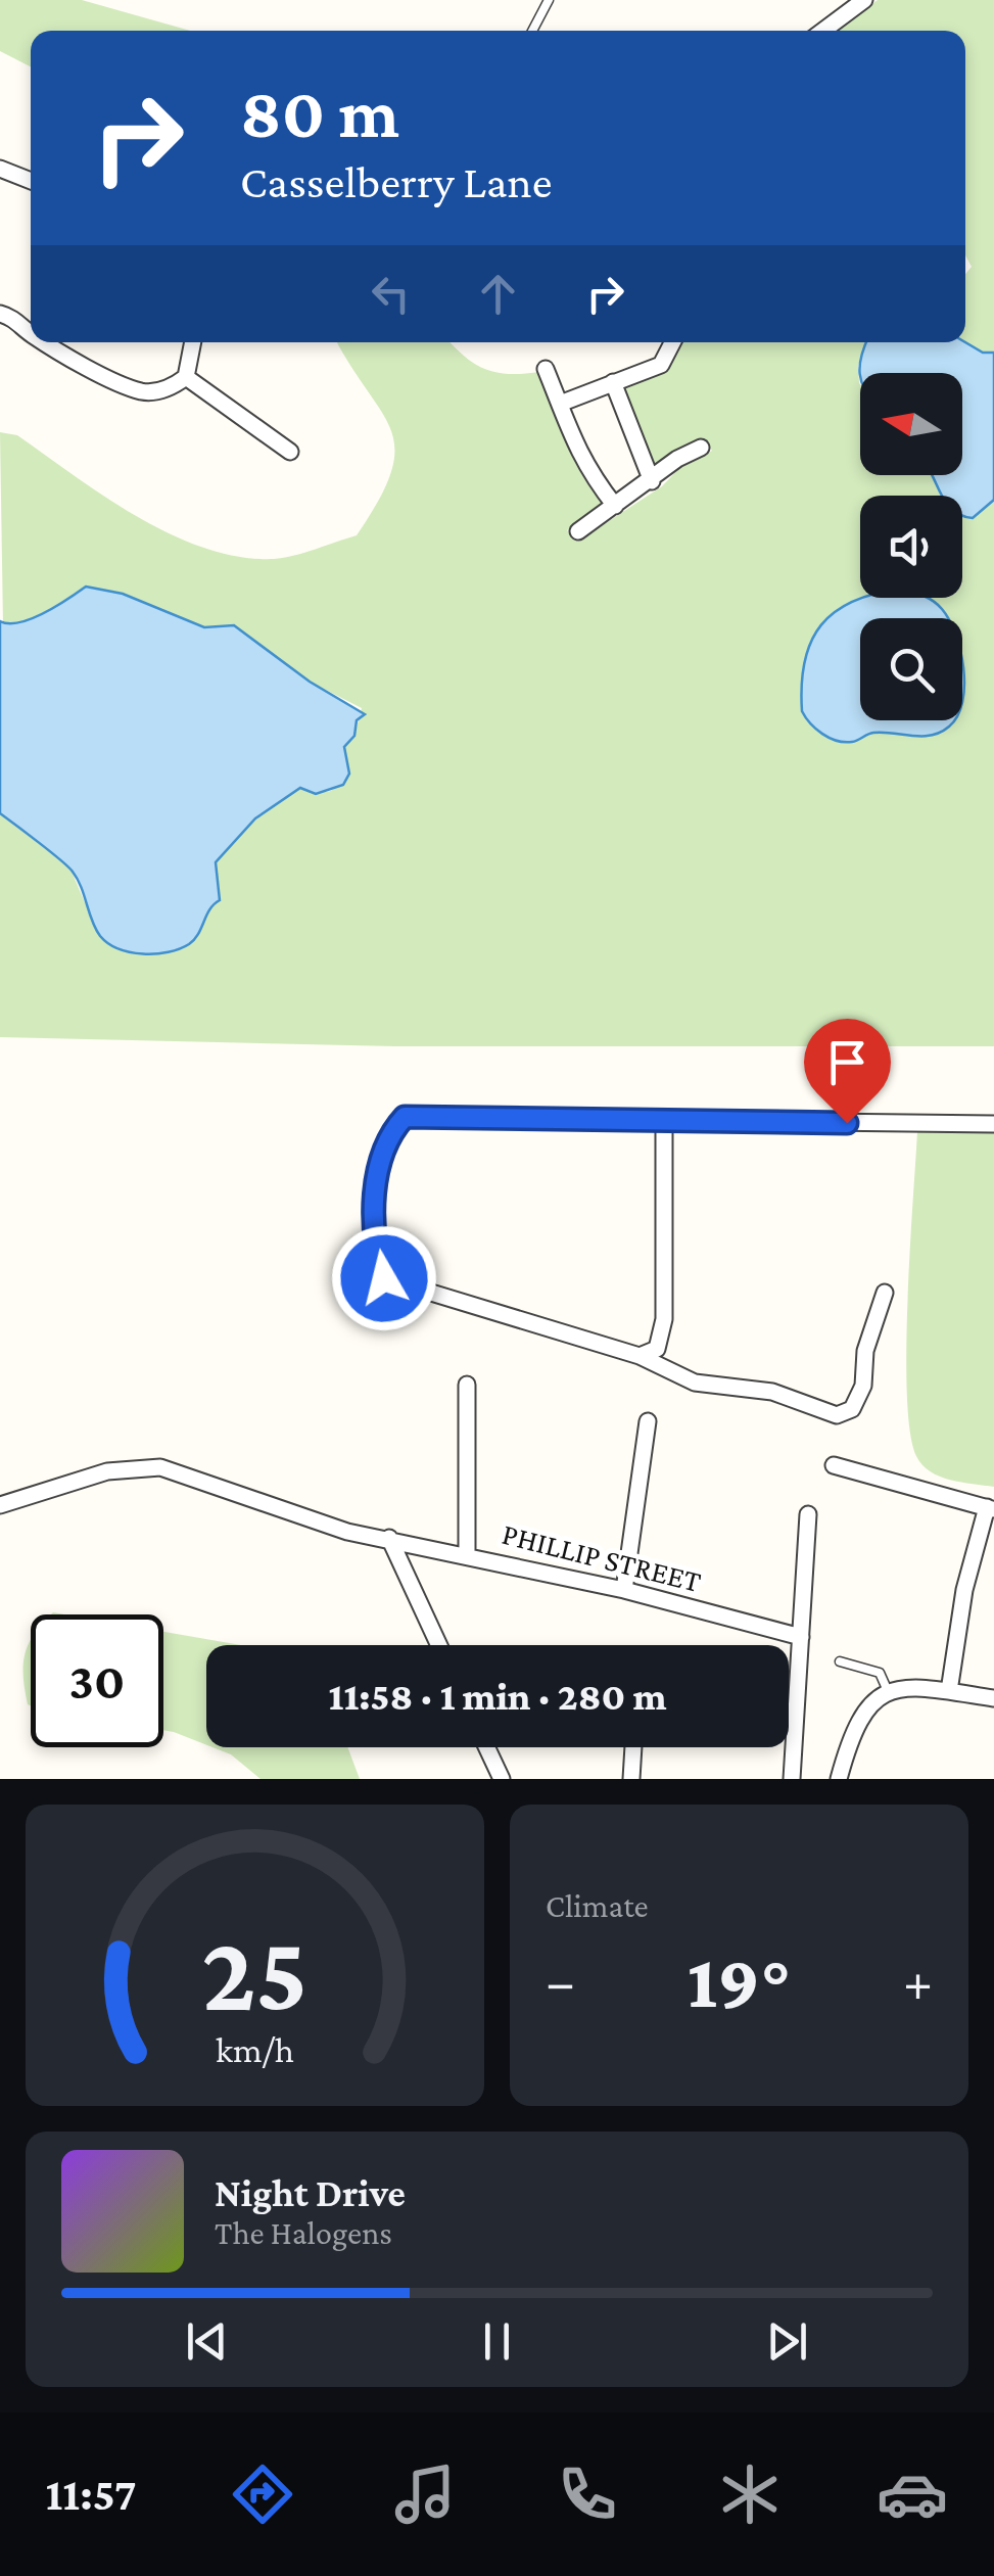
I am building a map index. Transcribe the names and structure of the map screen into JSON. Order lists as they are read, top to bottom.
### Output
{
  "streets": {
    "street": ["PHILLIP STREET"]
  },
  "north": "left",
  "page": {
    "turn": ["80 m", "Casselberry Lane"],
    "limit": "30",
    "trip": "11:58 · 1 min · 280 m",
    "tile": "Climate",
    "heat": ["−", "19°", "+"],
    "song": ["Night Drive", "The Halogens"],
    "tabs": "11:57",
    "gauge": ["25", "km/h"]
  }
}
